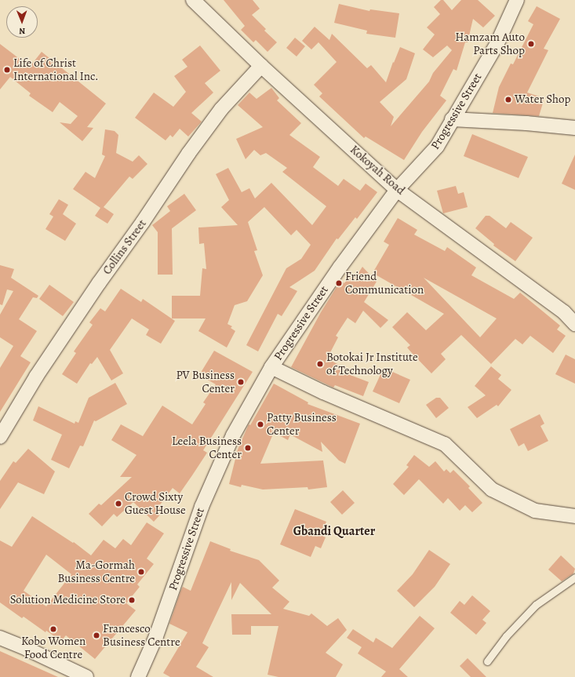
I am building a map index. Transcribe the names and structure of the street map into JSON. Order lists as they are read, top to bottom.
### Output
{
  "streets": {
    "street": ["Progressive Street", "Kokoyah Road", "Collins Street"]
  },
  "crossings": [
    ["Progressive Street", "Kokoyah Road"],
    ["Kokoyah Road", "Collins Street"]
  ],
  "districts": ["Gbandi Quarter"],
  "places": [
    "Hamzam Auto Parts Shop",
    "Life of Christ International Inc.",
    "Water Shop",
    "Friend Communication",
    "Botokai Jr Institute of Technology",
    "PV Business Center",
    "Patty Business Center",
    "Leela Business Center",
    "Crowd Sixty Guest House",
    "Ma-Gormah Business Centre",
    "Solution Medicine Store",
    "Kobo Women Food Centre",
    "Francesco Business Centre"
  ],
  "north": "bottom"
}
